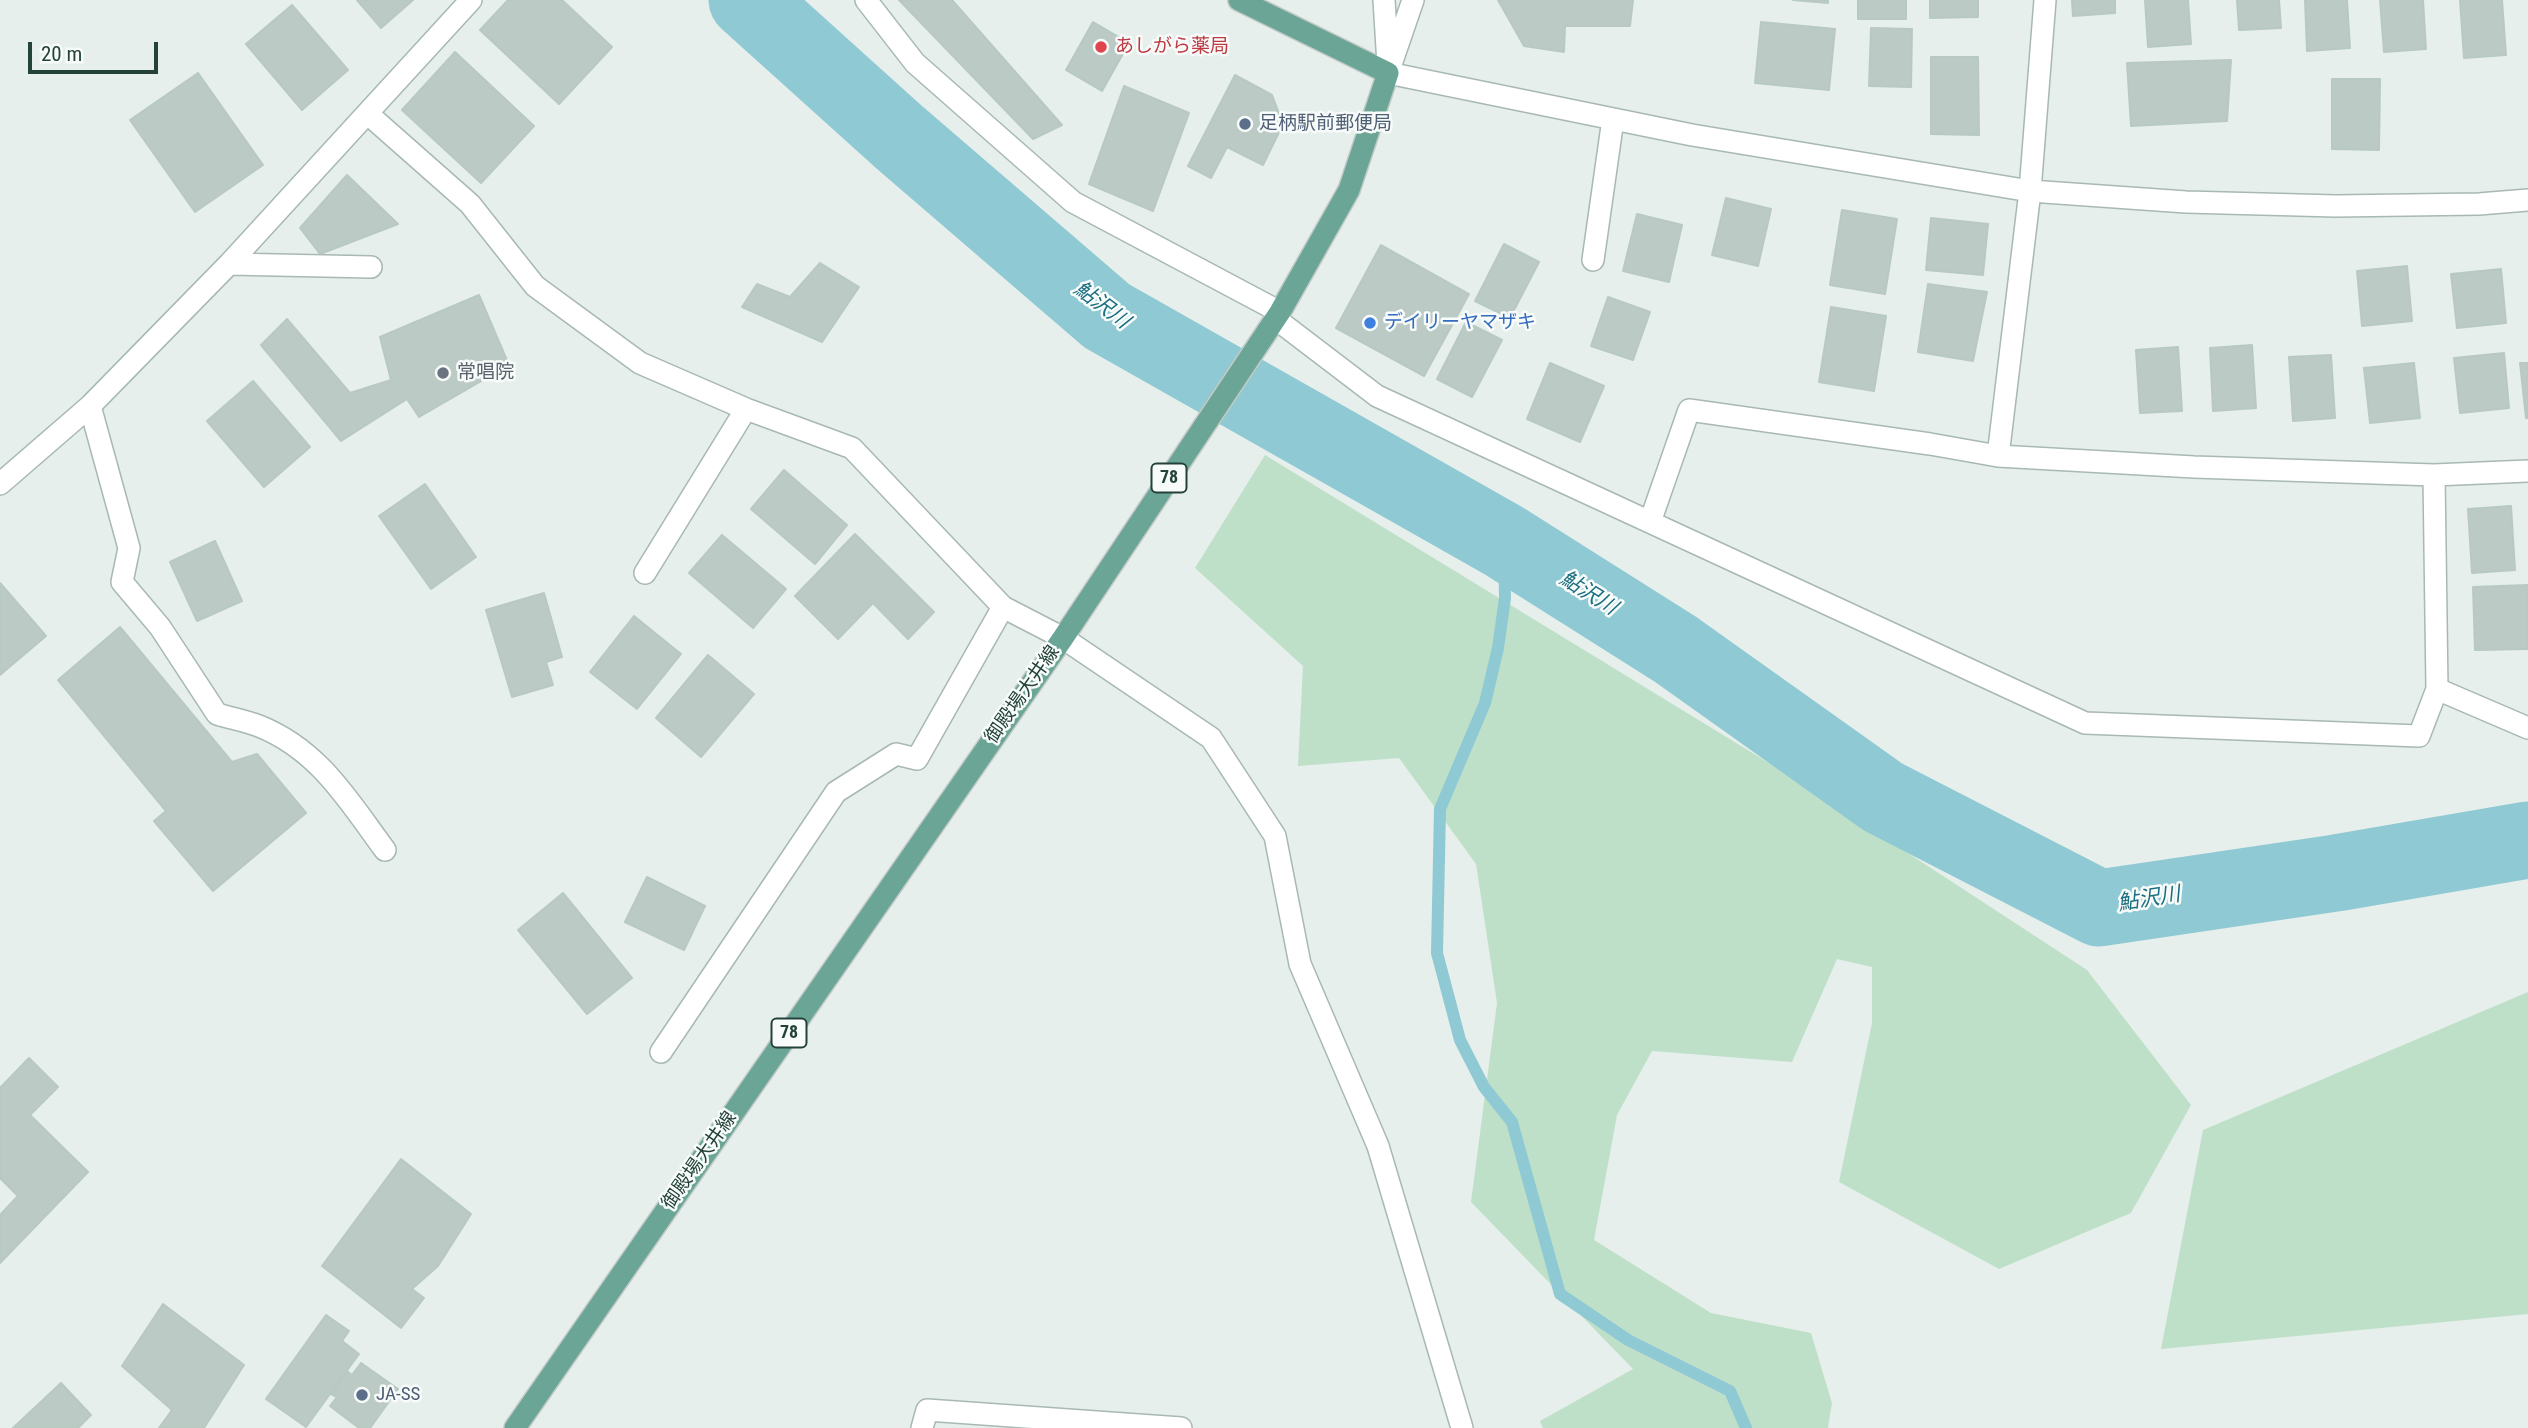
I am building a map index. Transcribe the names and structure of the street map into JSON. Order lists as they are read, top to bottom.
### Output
{
  "streets": {
    "main road": ["78", "御殿場大井線"]
  },
  "water": ["鮎沢川"],
  "places": [
    "あしがら薬局",
    "足柄駅前郵便局",
    "デイリーヤマザキ",
    "常唱院",
    "JA-SS"
  ],
  "scale_bar": "20 m"
}
